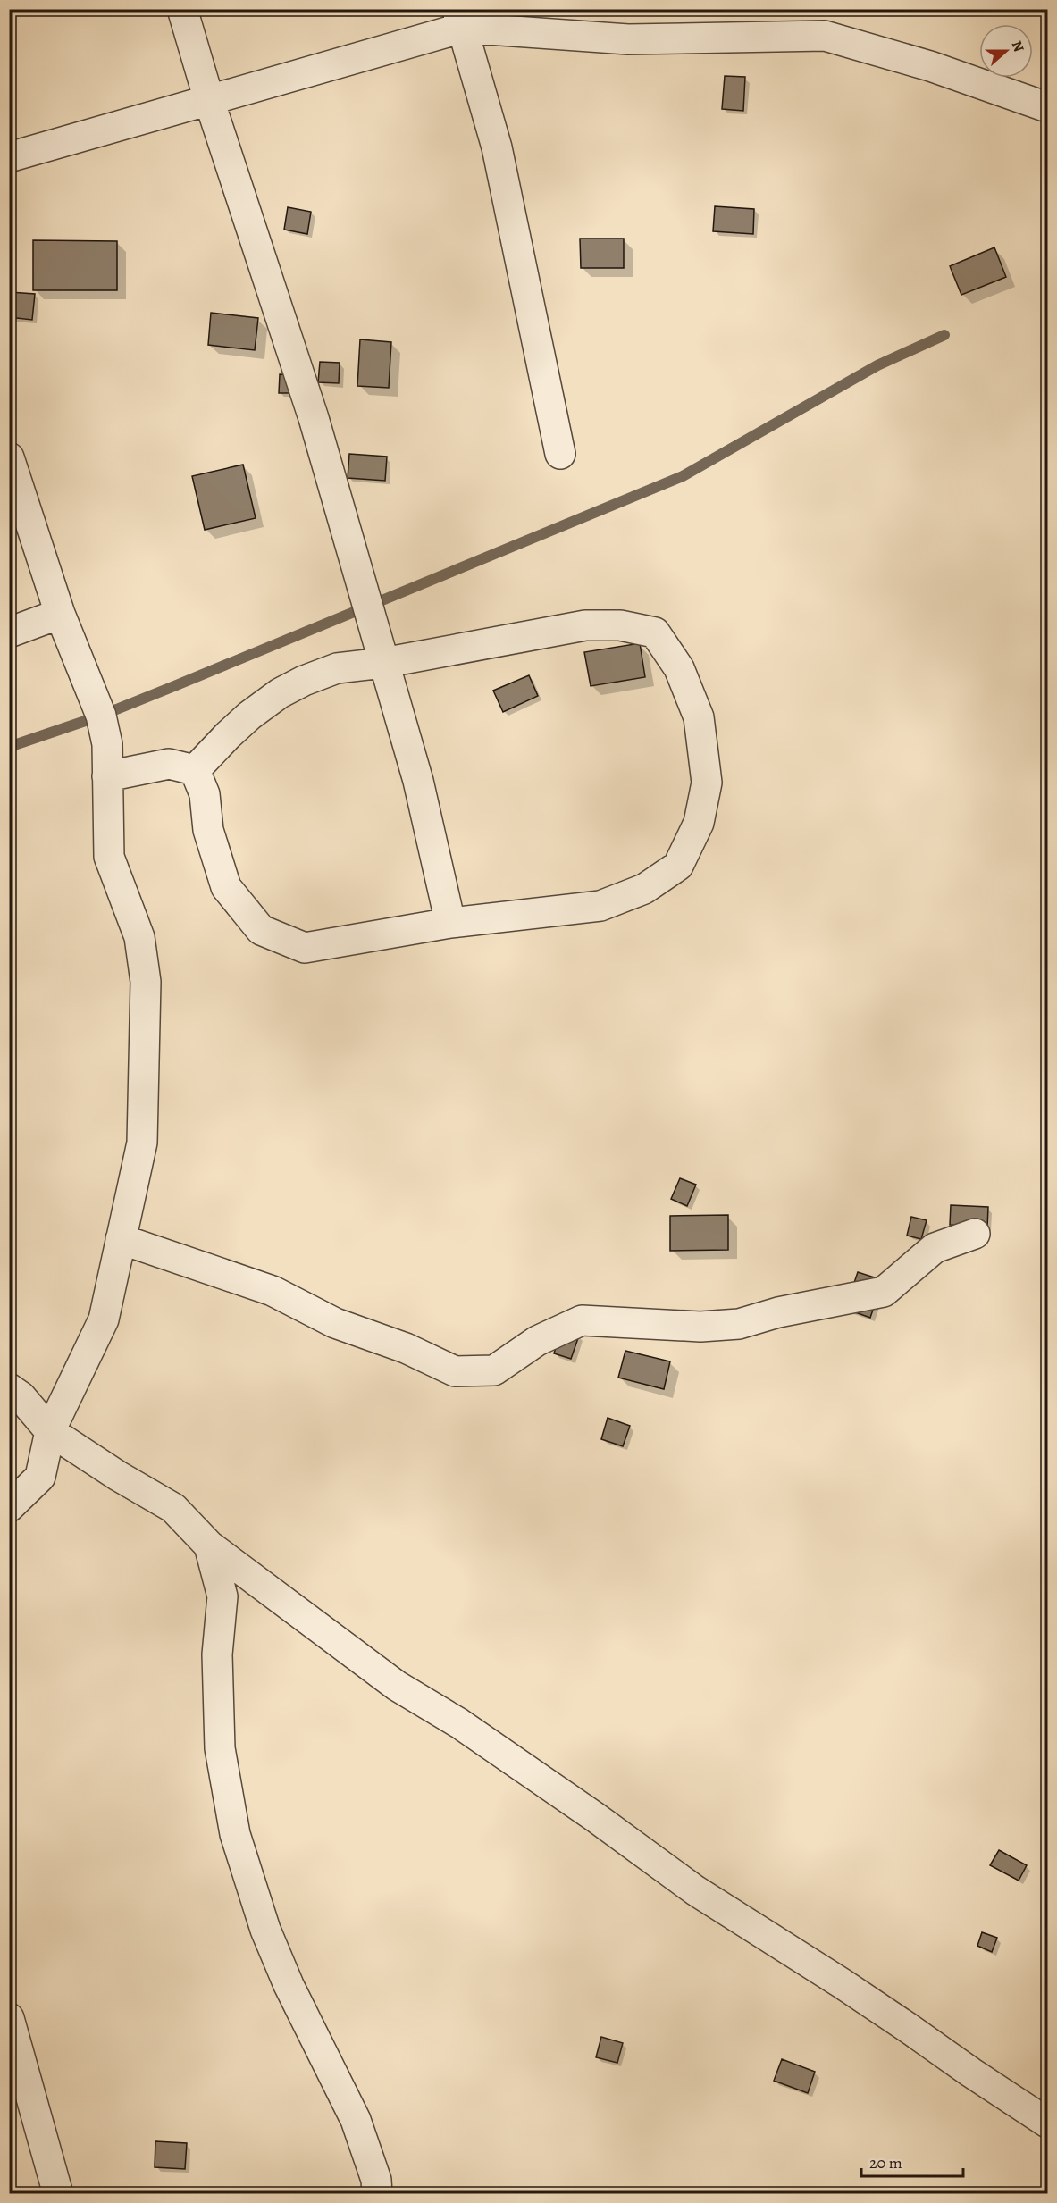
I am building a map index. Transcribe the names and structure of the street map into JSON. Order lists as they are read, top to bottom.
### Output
{
  "scale_bar": "20 m",
  "north": "right"
}
